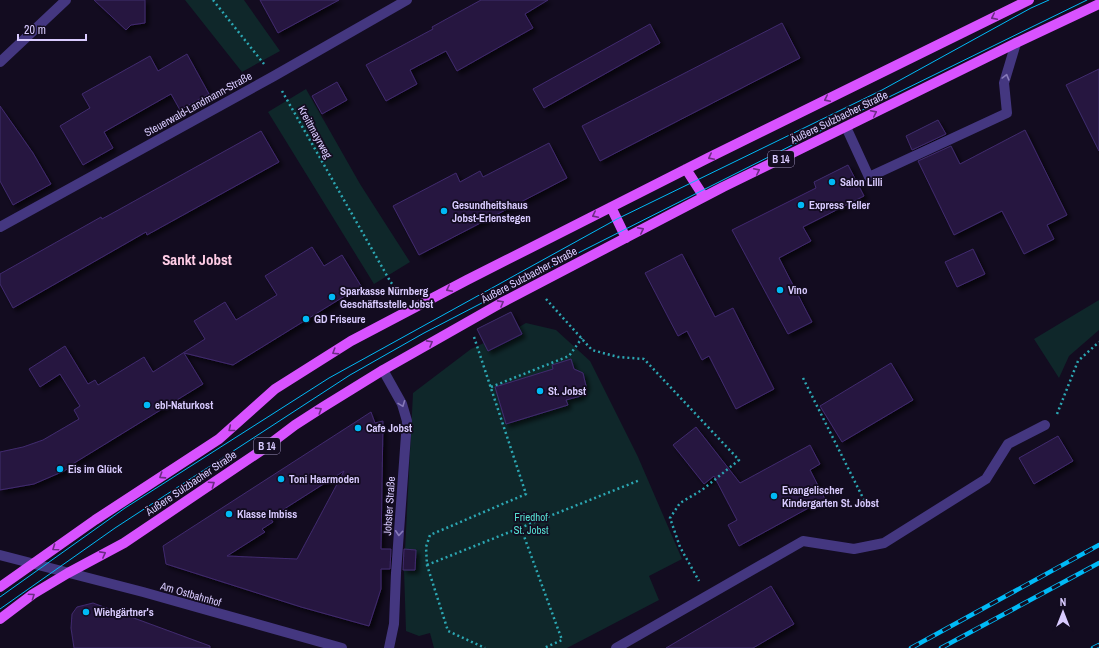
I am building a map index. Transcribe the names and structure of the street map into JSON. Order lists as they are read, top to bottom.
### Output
{
  "streets": {
    "main road": ["Äußere Sulzbacher Straße", "B 14"],
    "street": ["Steuerwald-Landmann-Straße", "Jobster Straße", "Am Ostbahnhof"],
    "path": ["Kreittmayrweg"]
  },
  "crossings": [
    ["Steuerwald-Landmann-Straße", "Kreittmayrweg"],
    ["Äußere Sulzbacher Straße", "Jobster Straße"],
    ["Äußere Sulzbacher Straße", "Am Ostbahnhof"]
  ],
  "one_way": ["Jobster Straße"],
  "districts": ["Sankt Jobst"],
  "parks": ["Friedhof St. Jobst"],
  "places": [
    "Salon Lilli",
    "Express Teller",
    "Gesundheitshaus Jobst-Erlenstegen",
    "Vino",
    "Sparkasse Nürnberg Geschäftsstelle Jobst",
    "GD Friseure",
    "St. Jobst",
    "ebl-Naturkost",
    "Cafe Jobst",
    "Eis im Glück",
    "Toni Haarmoden",
    "Evangelischer Kindergarten St. Jobst",
    "Klasse Imbiss",
    "Wiehgärtner's"
  ],
  "scale_bar": "20 m",
  "north": "top"
}
